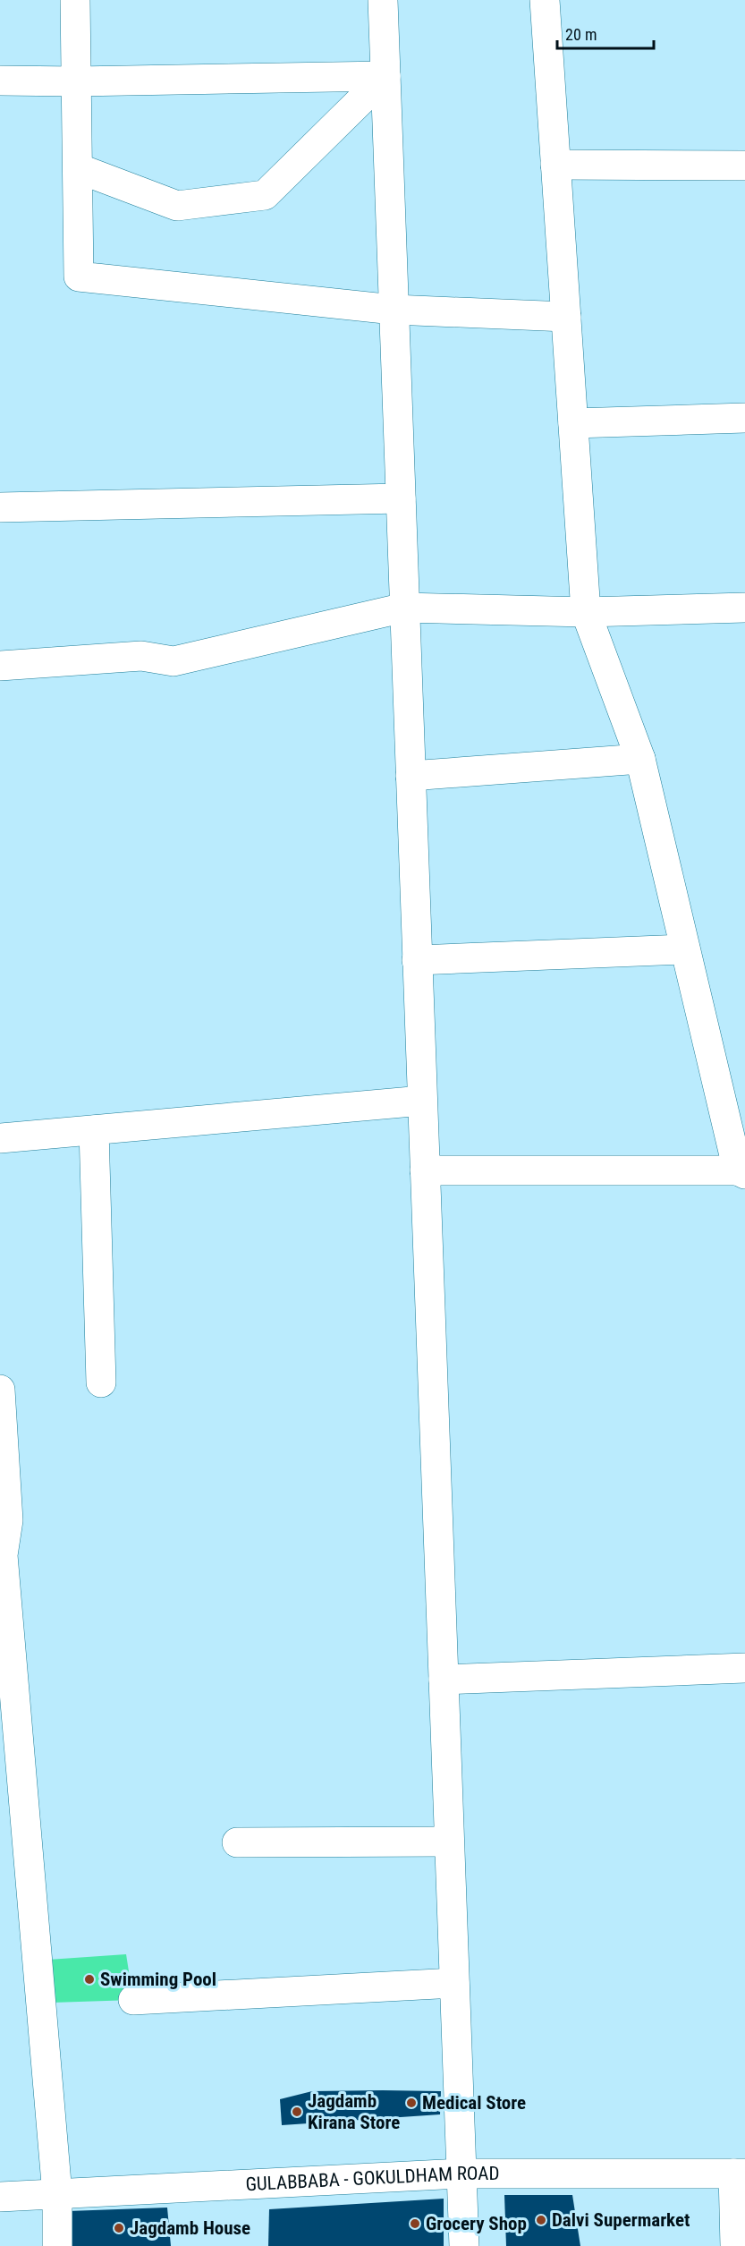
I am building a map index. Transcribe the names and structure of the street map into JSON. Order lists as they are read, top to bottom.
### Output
{
  "streets": {
    "street": ["GULABBABA - GOKULDHAM ROAD"]
  },
  "places": [
    "Swimming Pool",
    "Medical Store",
    "Jagdamb Kirana Store",
    "Dalvi Supermarket",
    "Grocery Shop",
    "Jagdamb House"
  ],
  "scale_bar": "20 m"
}
